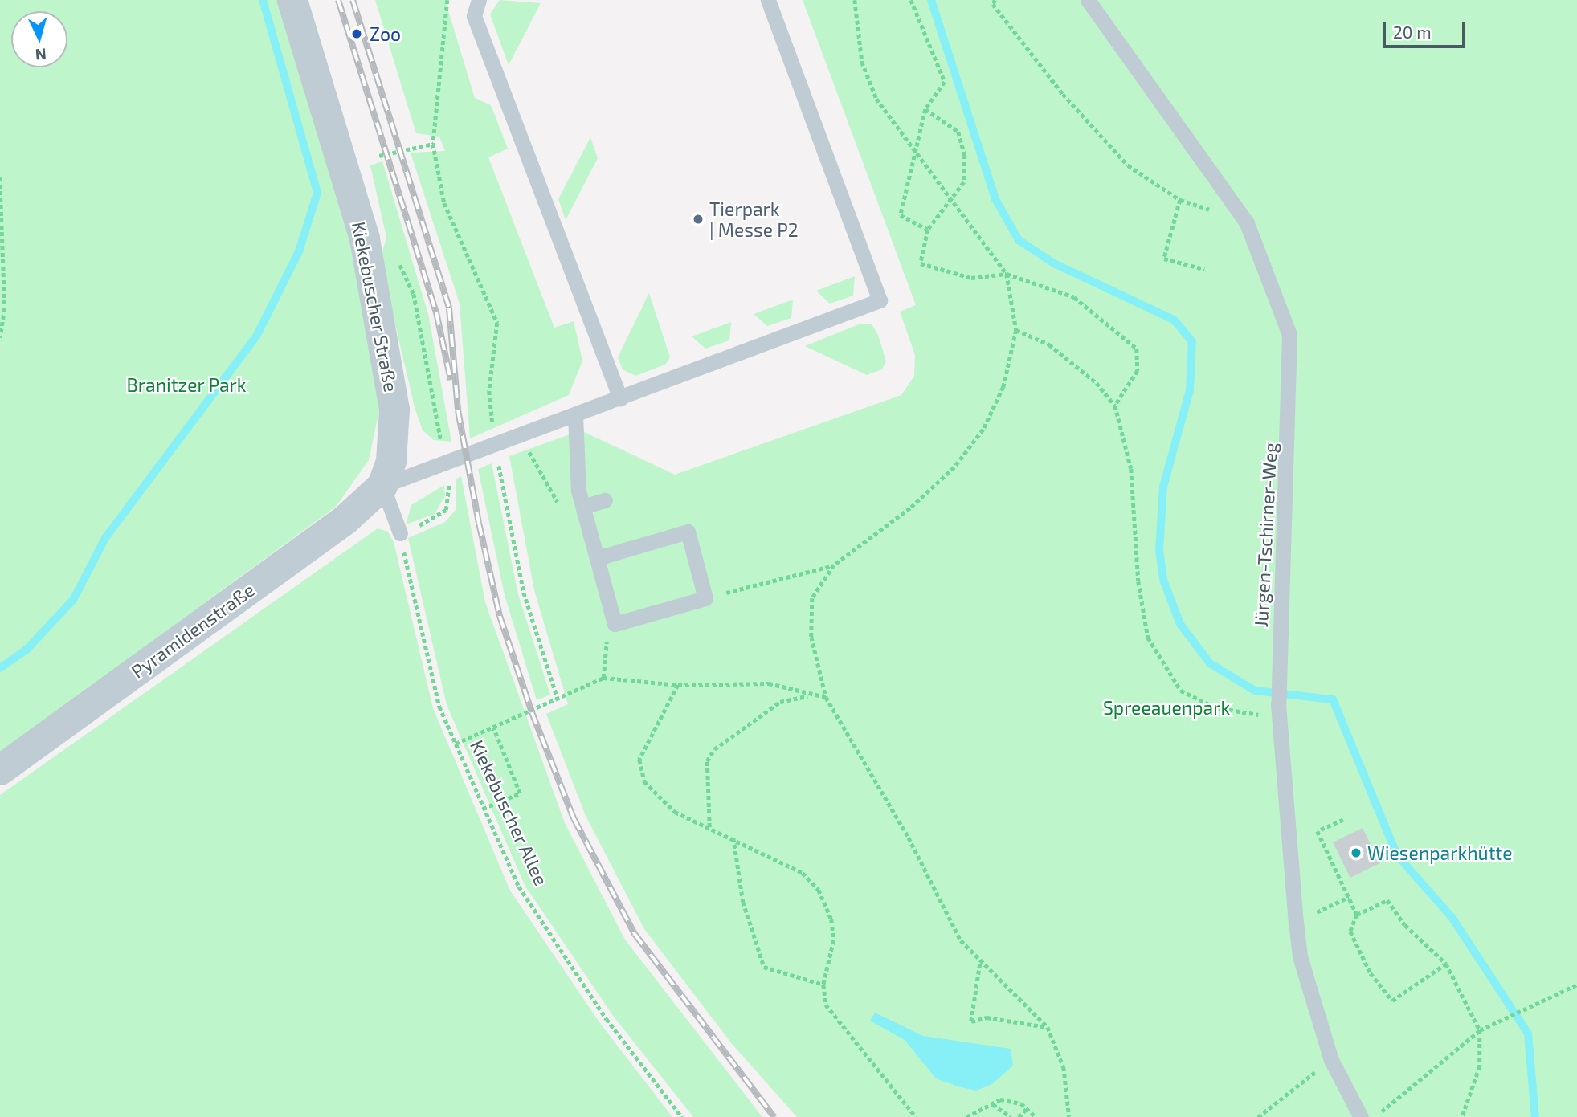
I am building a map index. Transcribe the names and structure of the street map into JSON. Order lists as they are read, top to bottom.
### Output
{
  "streets": {
    "street": ["Kiekebuscher Straße", "Pyramidenstraße"],
    "lane": ["Jürgen-Tschirner-Weg"],
    "path": ["Kiekebuscher Allee"]
  },
  "crossings": [
    ["Kiekebuscher Straße", "Pyramidenstraße"]
  ],
  "parks": ["Branitzer Park", "Spreeauenpark"],
  "places": ["Zoo", "Tierpark | Messe P2", "Wiesenparkhütte"],
  "scale_bar": "20 m",
  "north": "bottom"
}
